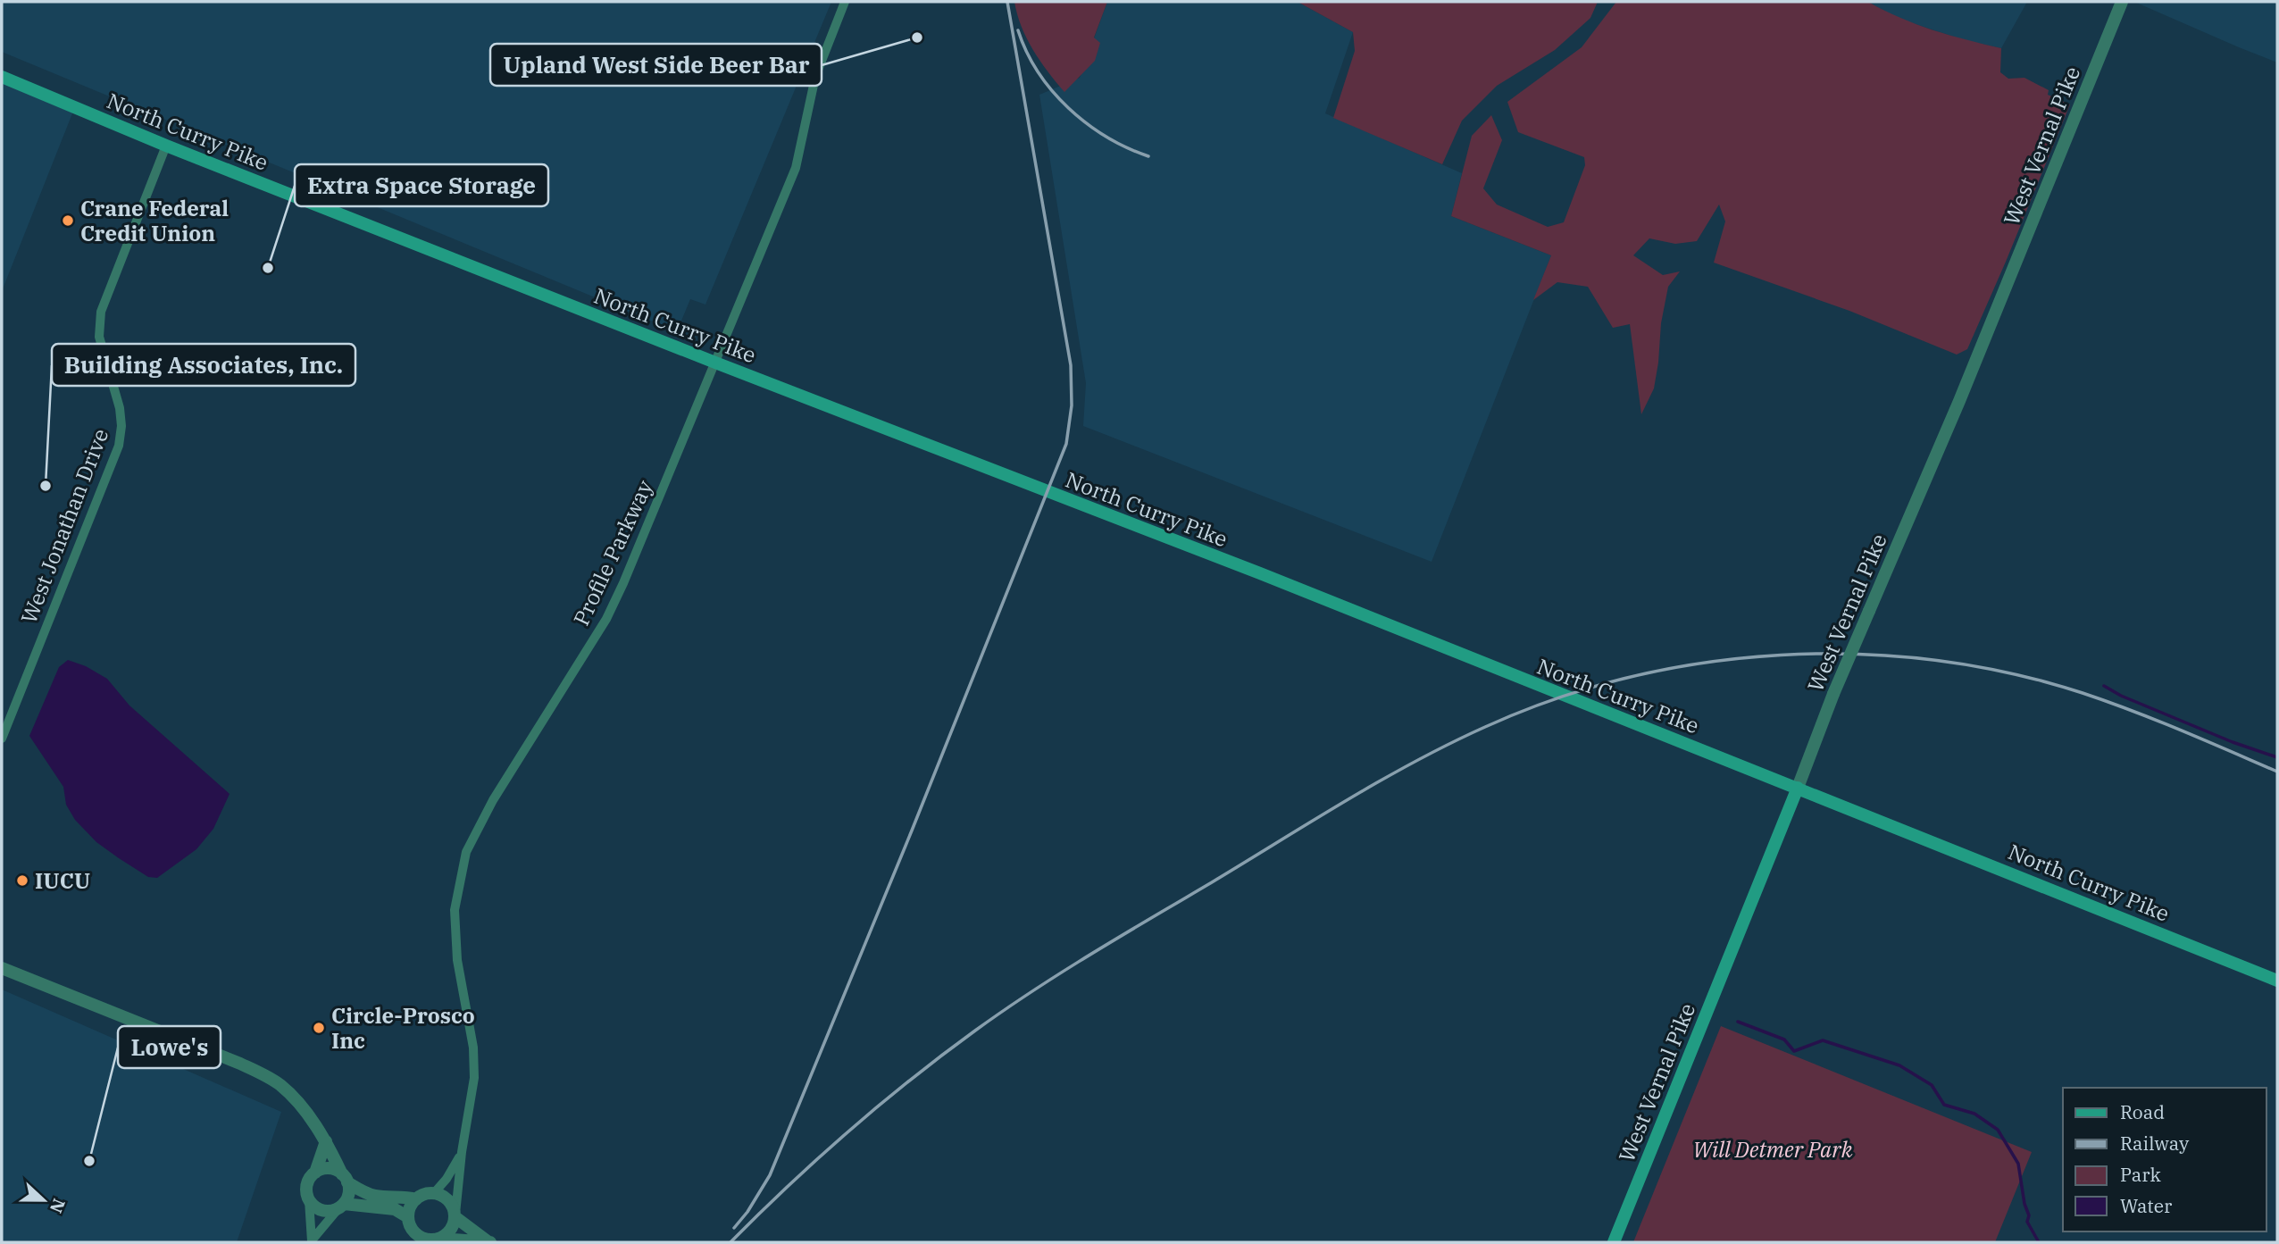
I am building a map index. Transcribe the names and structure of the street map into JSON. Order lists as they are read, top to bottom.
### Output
{
  "streets": {
    "main road": ["North Curry Pike", "West Vernal Pike"],
    "street": ["West Jonathan Drive", "Profile Parkway"]
  },
  "crossings": [
    ["North Curry Pike", "West Vernal Pike"],
    ["North Curry Pike", "West Jonathan Drive"],
    ["North Curry Pike", "Profile Parkway"]
  ],
  "parks": ["Will Detmer Park"],
  "places": [
    "Upland West Side Beer Bar",
    "Crane Federal Credit Union",
    "Extra Space Storage",
    "Building Associates, Inc.",
    "IUCU",
    "Circle-Prosco Inc",
    "Lowe's"
  ],
  "legend": [
    "Road",
    "Railway",
    "Park",
    "Water"
  ],
  "north": "right"
}
